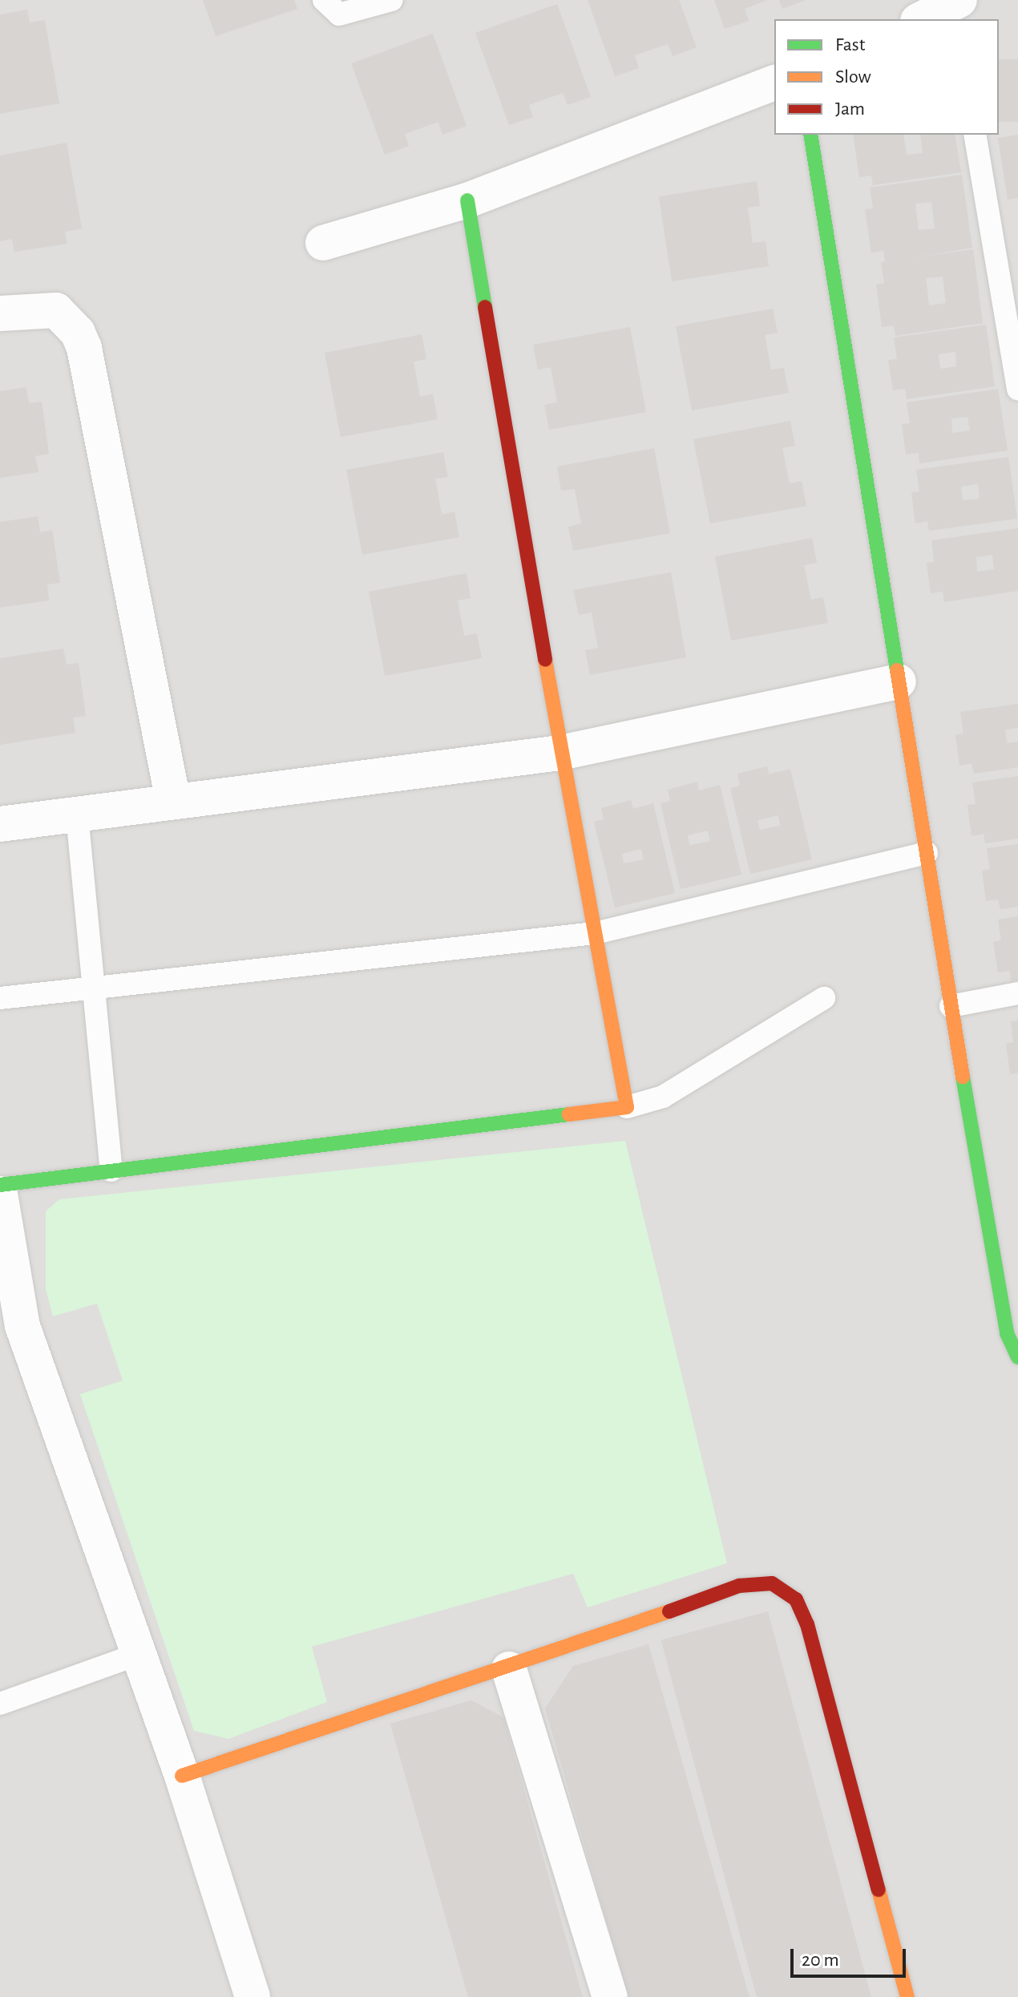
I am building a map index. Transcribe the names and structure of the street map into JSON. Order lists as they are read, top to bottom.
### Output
{
  "legend": ["Fast", "Slow", "Jam"],
  "scale_bar": "20 m"
}
